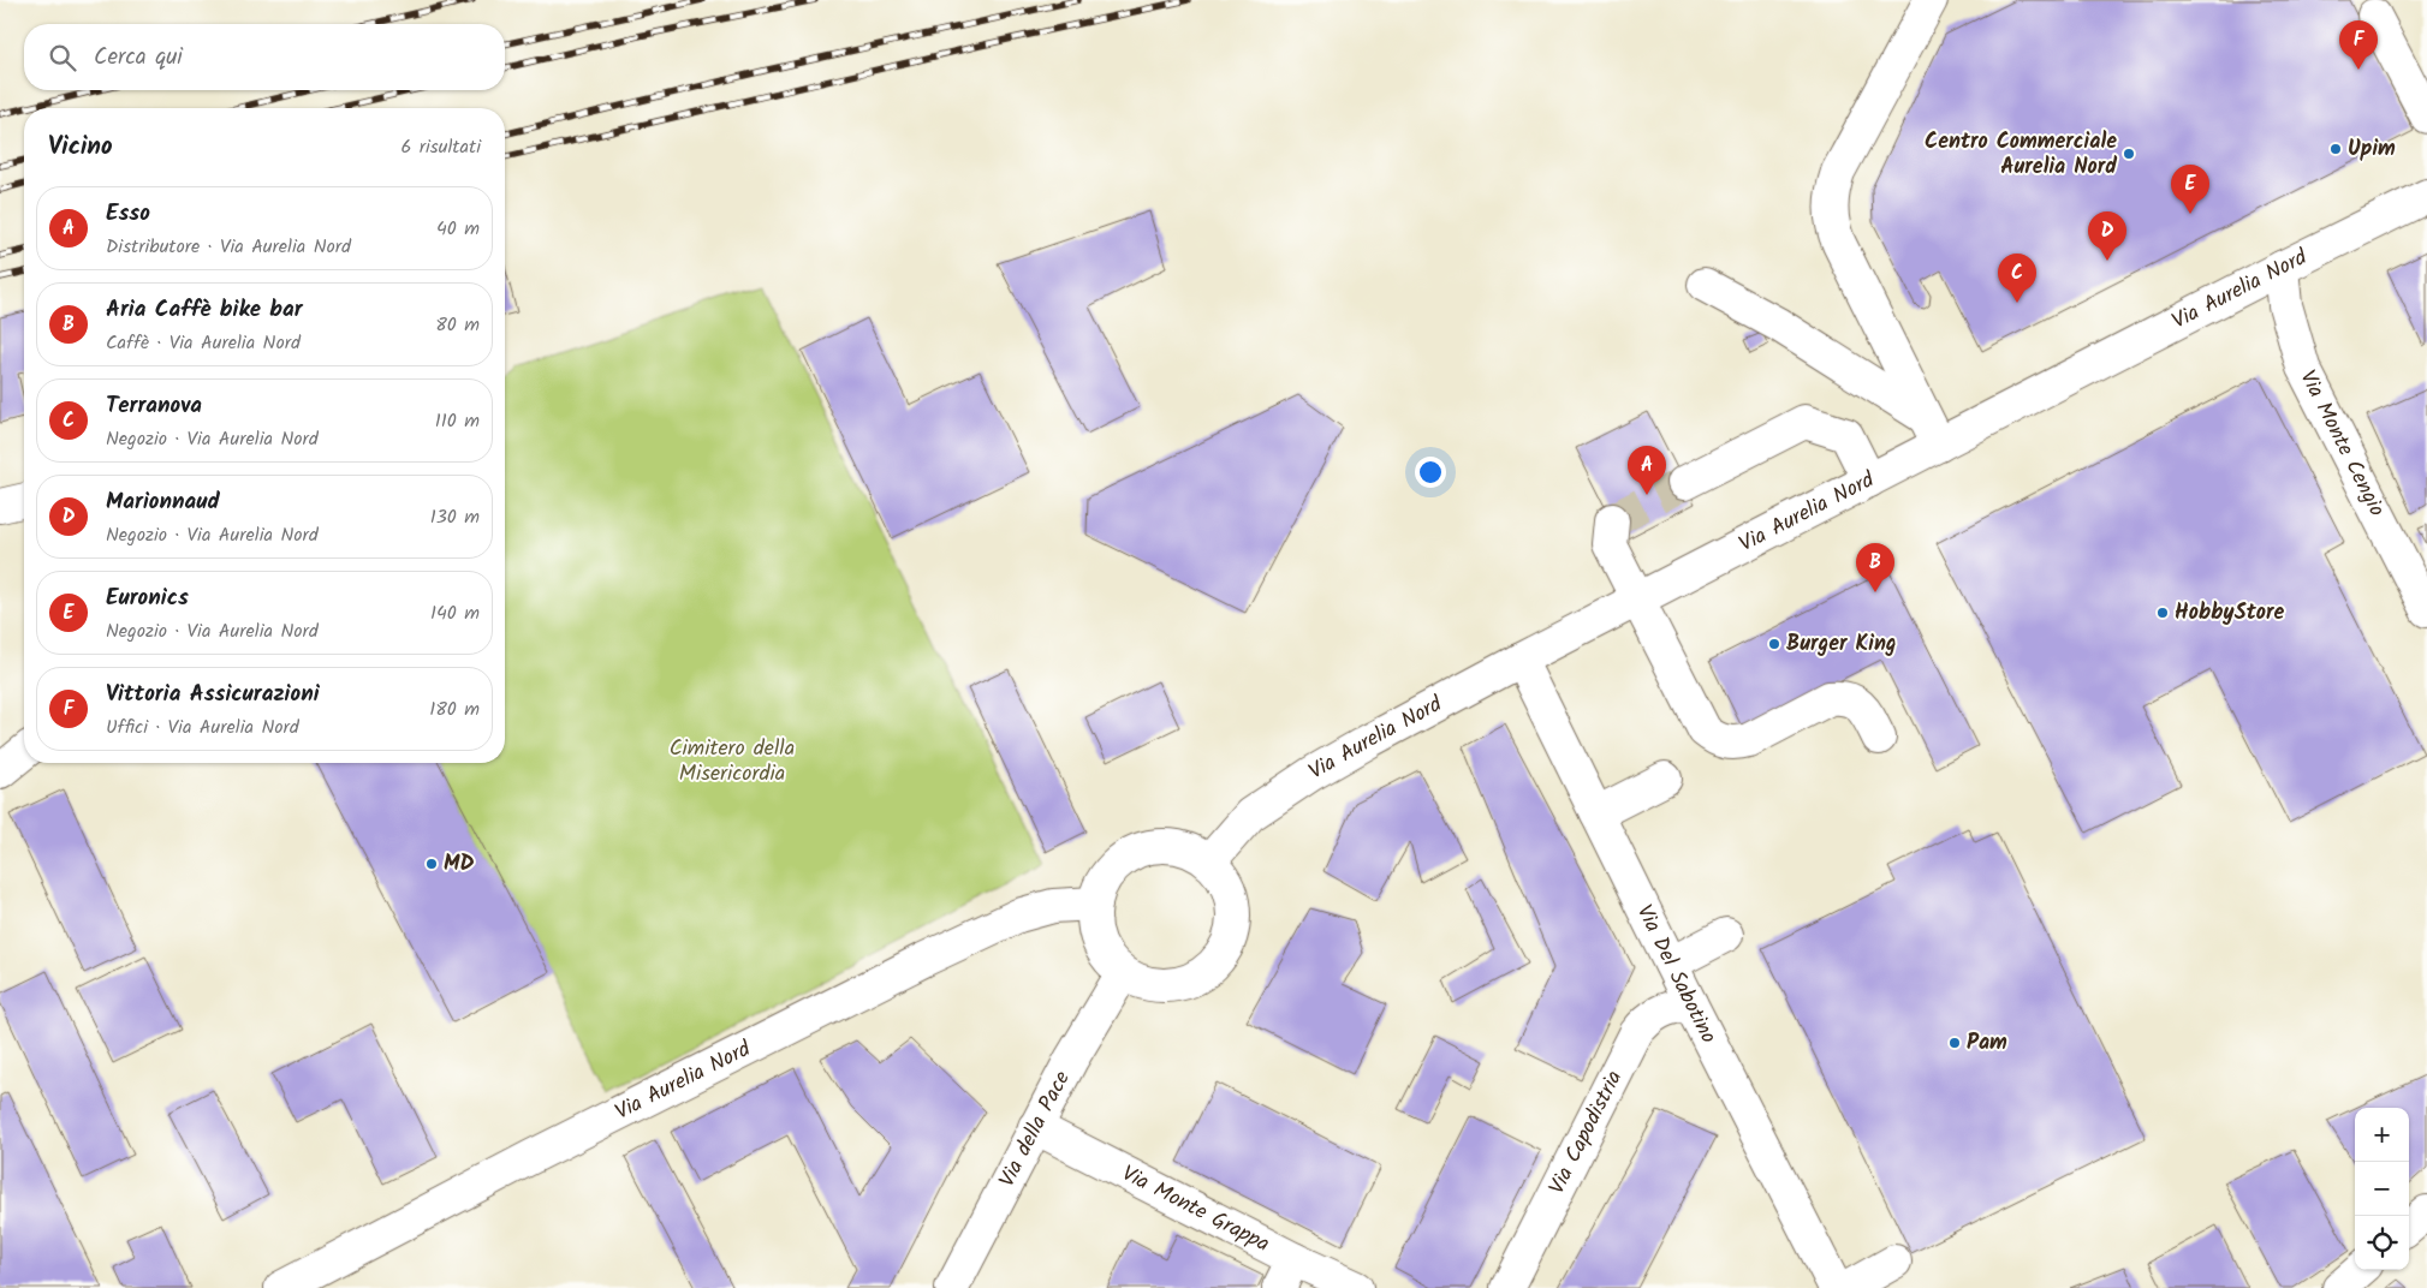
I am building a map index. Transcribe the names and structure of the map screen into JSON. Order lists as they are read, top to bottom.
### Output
{
  "streets": {
    "street": [
      "Via Aurelia Nord",
      "Via Monte Cengio",
      "Via Del Sabotino",
      "Via della Pace",
      "Via Capodistria",
      "Via Monte Grappa"
    ]
  },
  "crossings": [
    ["Via Aurelia Nord", "Via Monte Cengio"],
    ["Via Aurelia Nord", "Via Del Sabotino"],
    ["Via Aurelia Nord", "Via della Pace"],
    ["Via Del Sabotino", "Via Capodistria"],
    ["Via della Pace", "Via Monte Grappa"]
  ],
  "parks": ["Cimitero della Misericordia"],
  "places": [
    "Upim",
    "Centro Commerciale Aurelia Nord",
    "HobbyStore",
    "Burger King",
    "MD",
    "Pam"
  ],
  "page": {
    "pins": [
      "F",
      "E",
      "D",
      "C",
      "A",
      "B"
    ],
    "search": "Cerca qui",
    "heading": ["Vicino", "6 risultati"],
    "list": [
      {
        "mark": "A",
        "name": "Esso",
        "note": "Distributore · Via Aurelia Nord",
        "value": "40 m"
      },
      {
        "mark": "B",
        "name": "Aria Caffè bike bar",
        "note": "Caffè · Via Aurelia Nord",
        "value": "80 m"
      },
      {
        "mark": "C",
        "name": "Terranova",
        "note": "Negozio · Via Aurelia Nord",
        "value": "110 m"
      },
      {
        "mark": "D",
        "name": "Marionnaud",
        "note": "Negozio · Via Aurelia Nord",
        "value": "130 m"
      },
      {
        "mark": "E",
        "name": "Euronics",
        "note": "Negozio · Via Aurelia Nord",
        "value": "140 m"
      },
      {
        "mark": "F",
        "name": "Vittoria Assicurazioni",
        "note": "Uffici · Via Aurelia Nord",
        "value": "180 m"
      }
    ],
    "map_buttons": ["+", "−"]
  }
}
